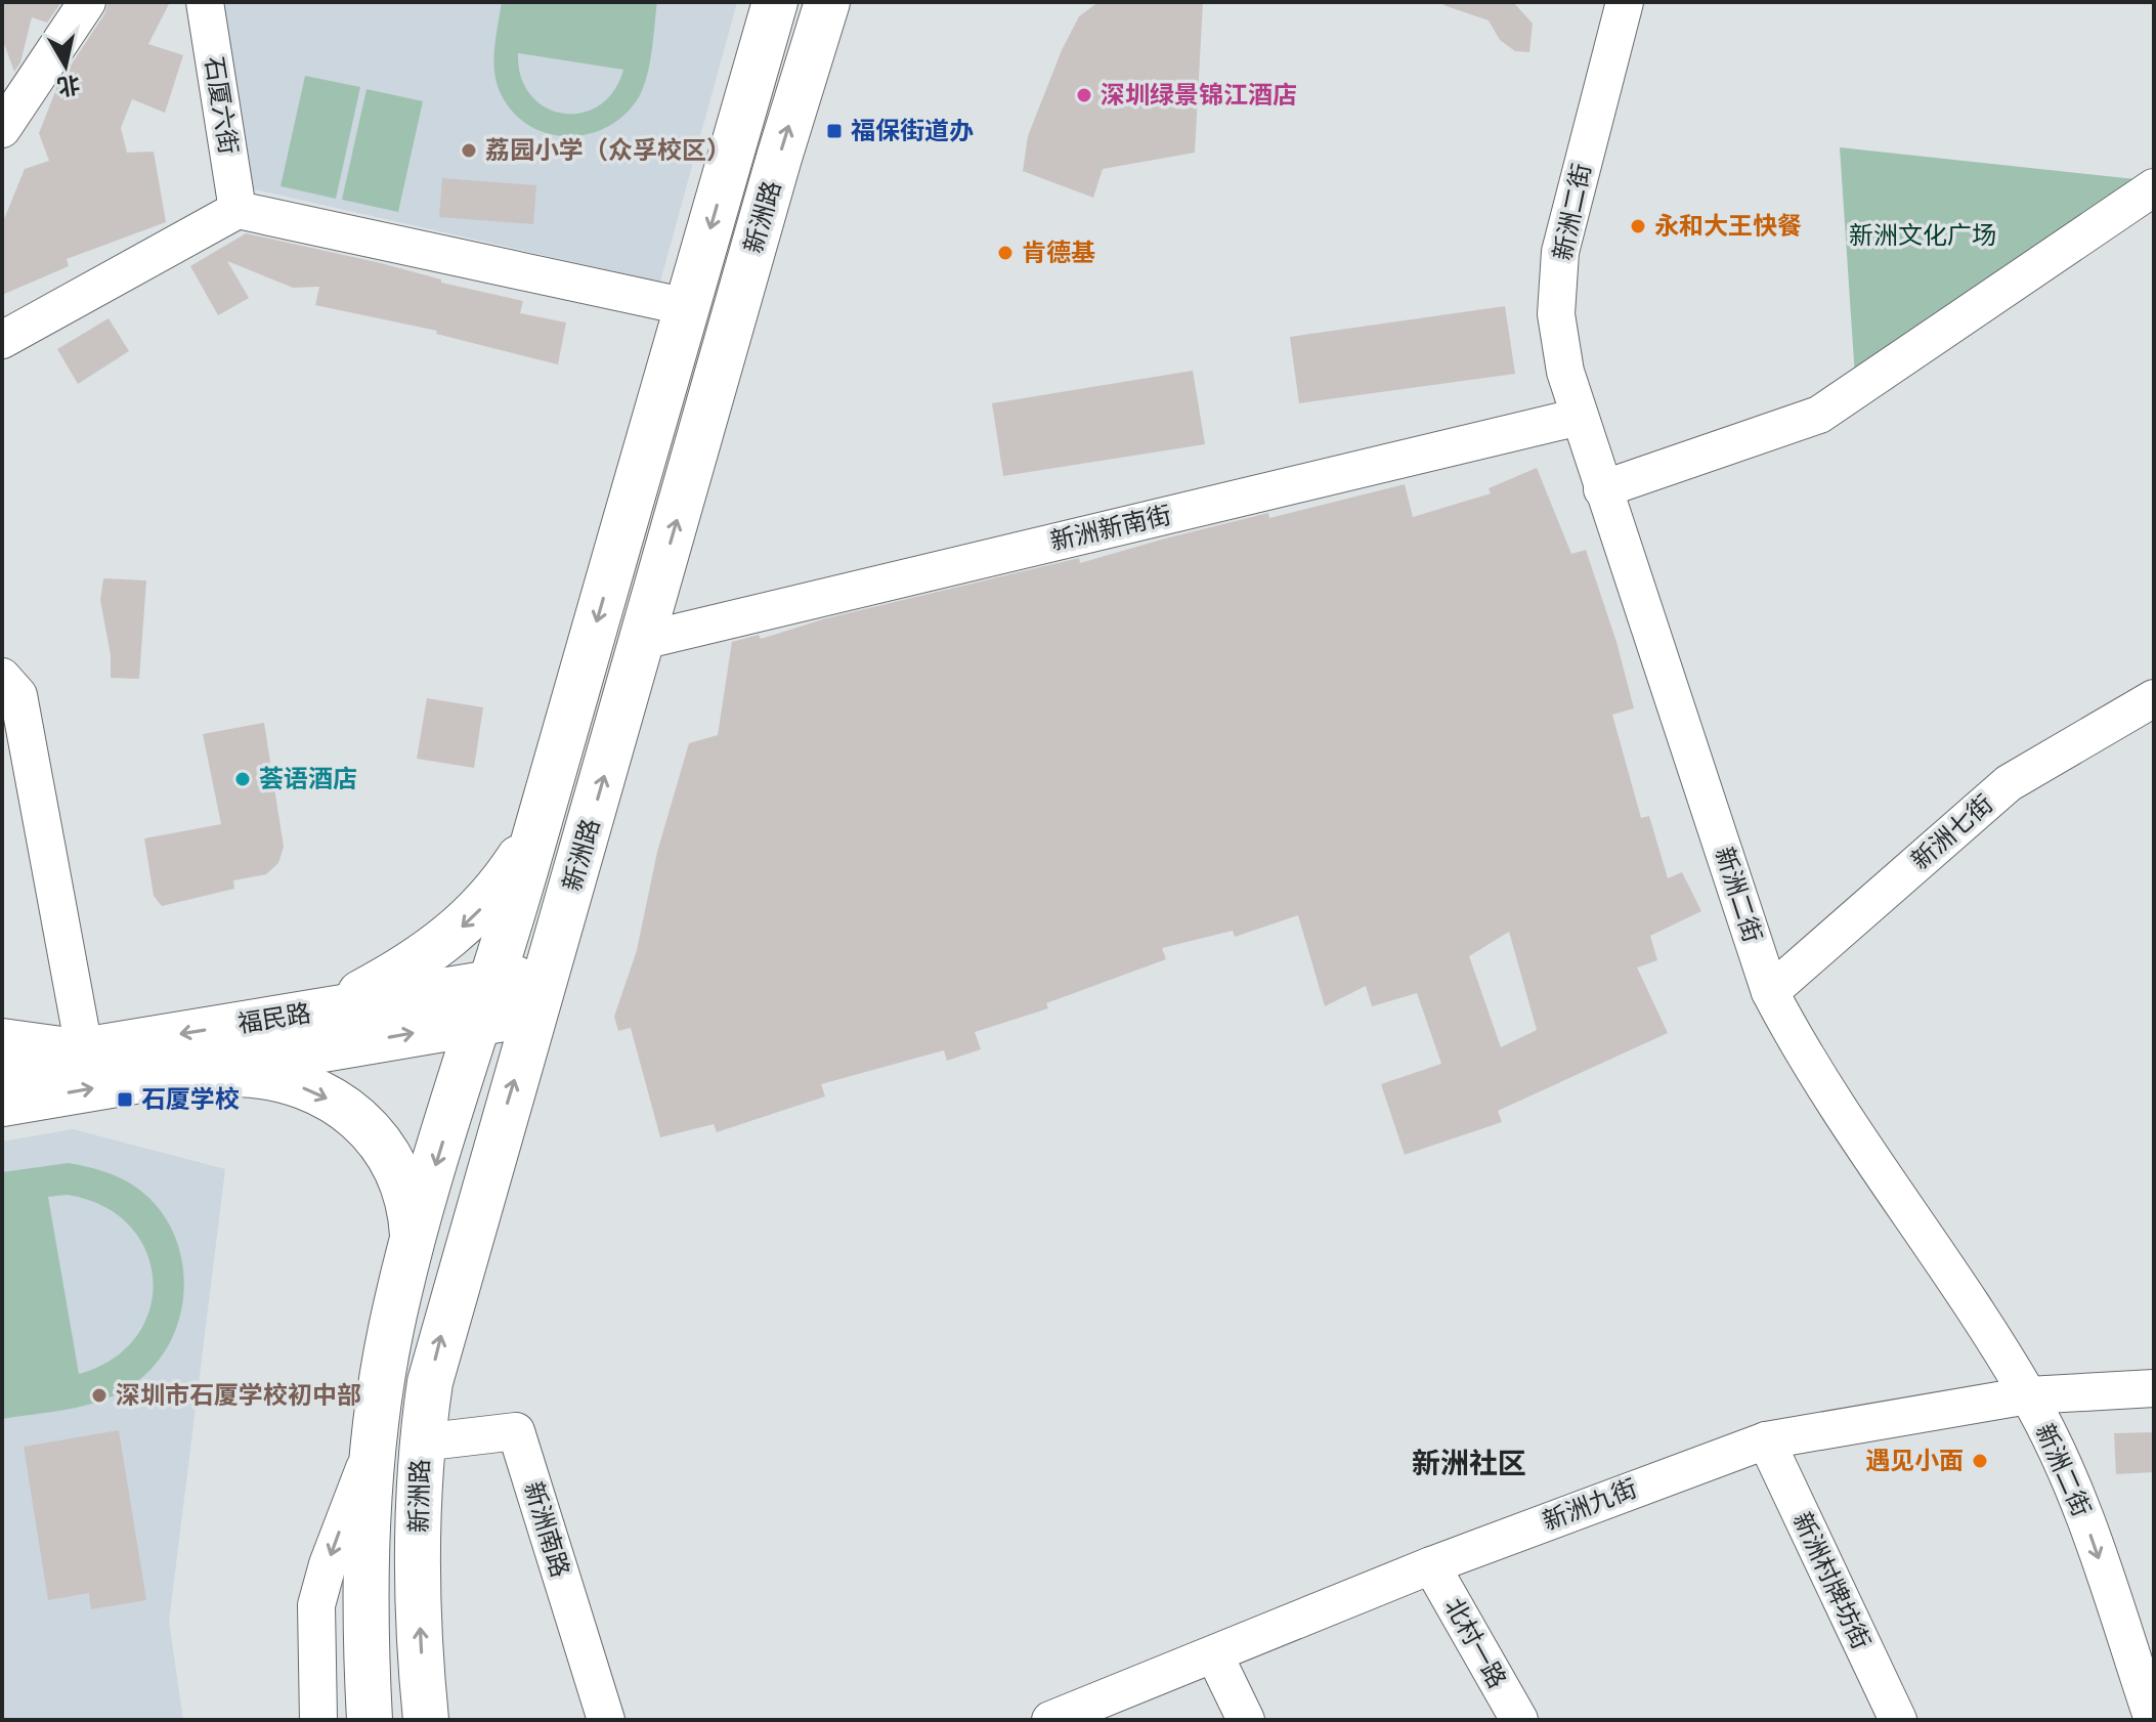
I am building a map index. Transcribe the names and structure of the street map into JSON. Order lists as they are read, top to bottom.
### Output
{
  "streets": {
    "main road": ["新洲路", "福民路"],
    "street": [
      "石厦六街",
      "新洲二街",
      "新洲新南街",
      "新洲七街",
      "新洲九街",
      "新洲南路",
      "新洲村牌坊街",
      "北村一路"
    ]
  },
  "crossings": [
    ["新洲二街", "新洲新南街"],
    ["新洲二街", "新洲七街"],
    ["新洲二街", "新洲九街"],
    ["新洲路", "新洲新南街"],
    ["新洲路", "福民路"],
    ["新洲路", "新洲南路"],
    ["新洲九街", "新洲村牌坊街"],
    ["新洲九街", "北村一路"]
  ],
  "districts": ["新洲社区"],
  "parks": ["新洲文化广场"],
  "places": {
    "other": [
      "深圳绿景锦江酒店",
      "荔园小学（众孚校区）",
      "永和大王快餐",
      "肯德基",
      "荟语酒店",
      "深圳市石厦学校初中部",
      "遇见小面"
    ],
    "transit": ["福保街道办", "石厦学校"]
  },
  "north": "bottom"
}
